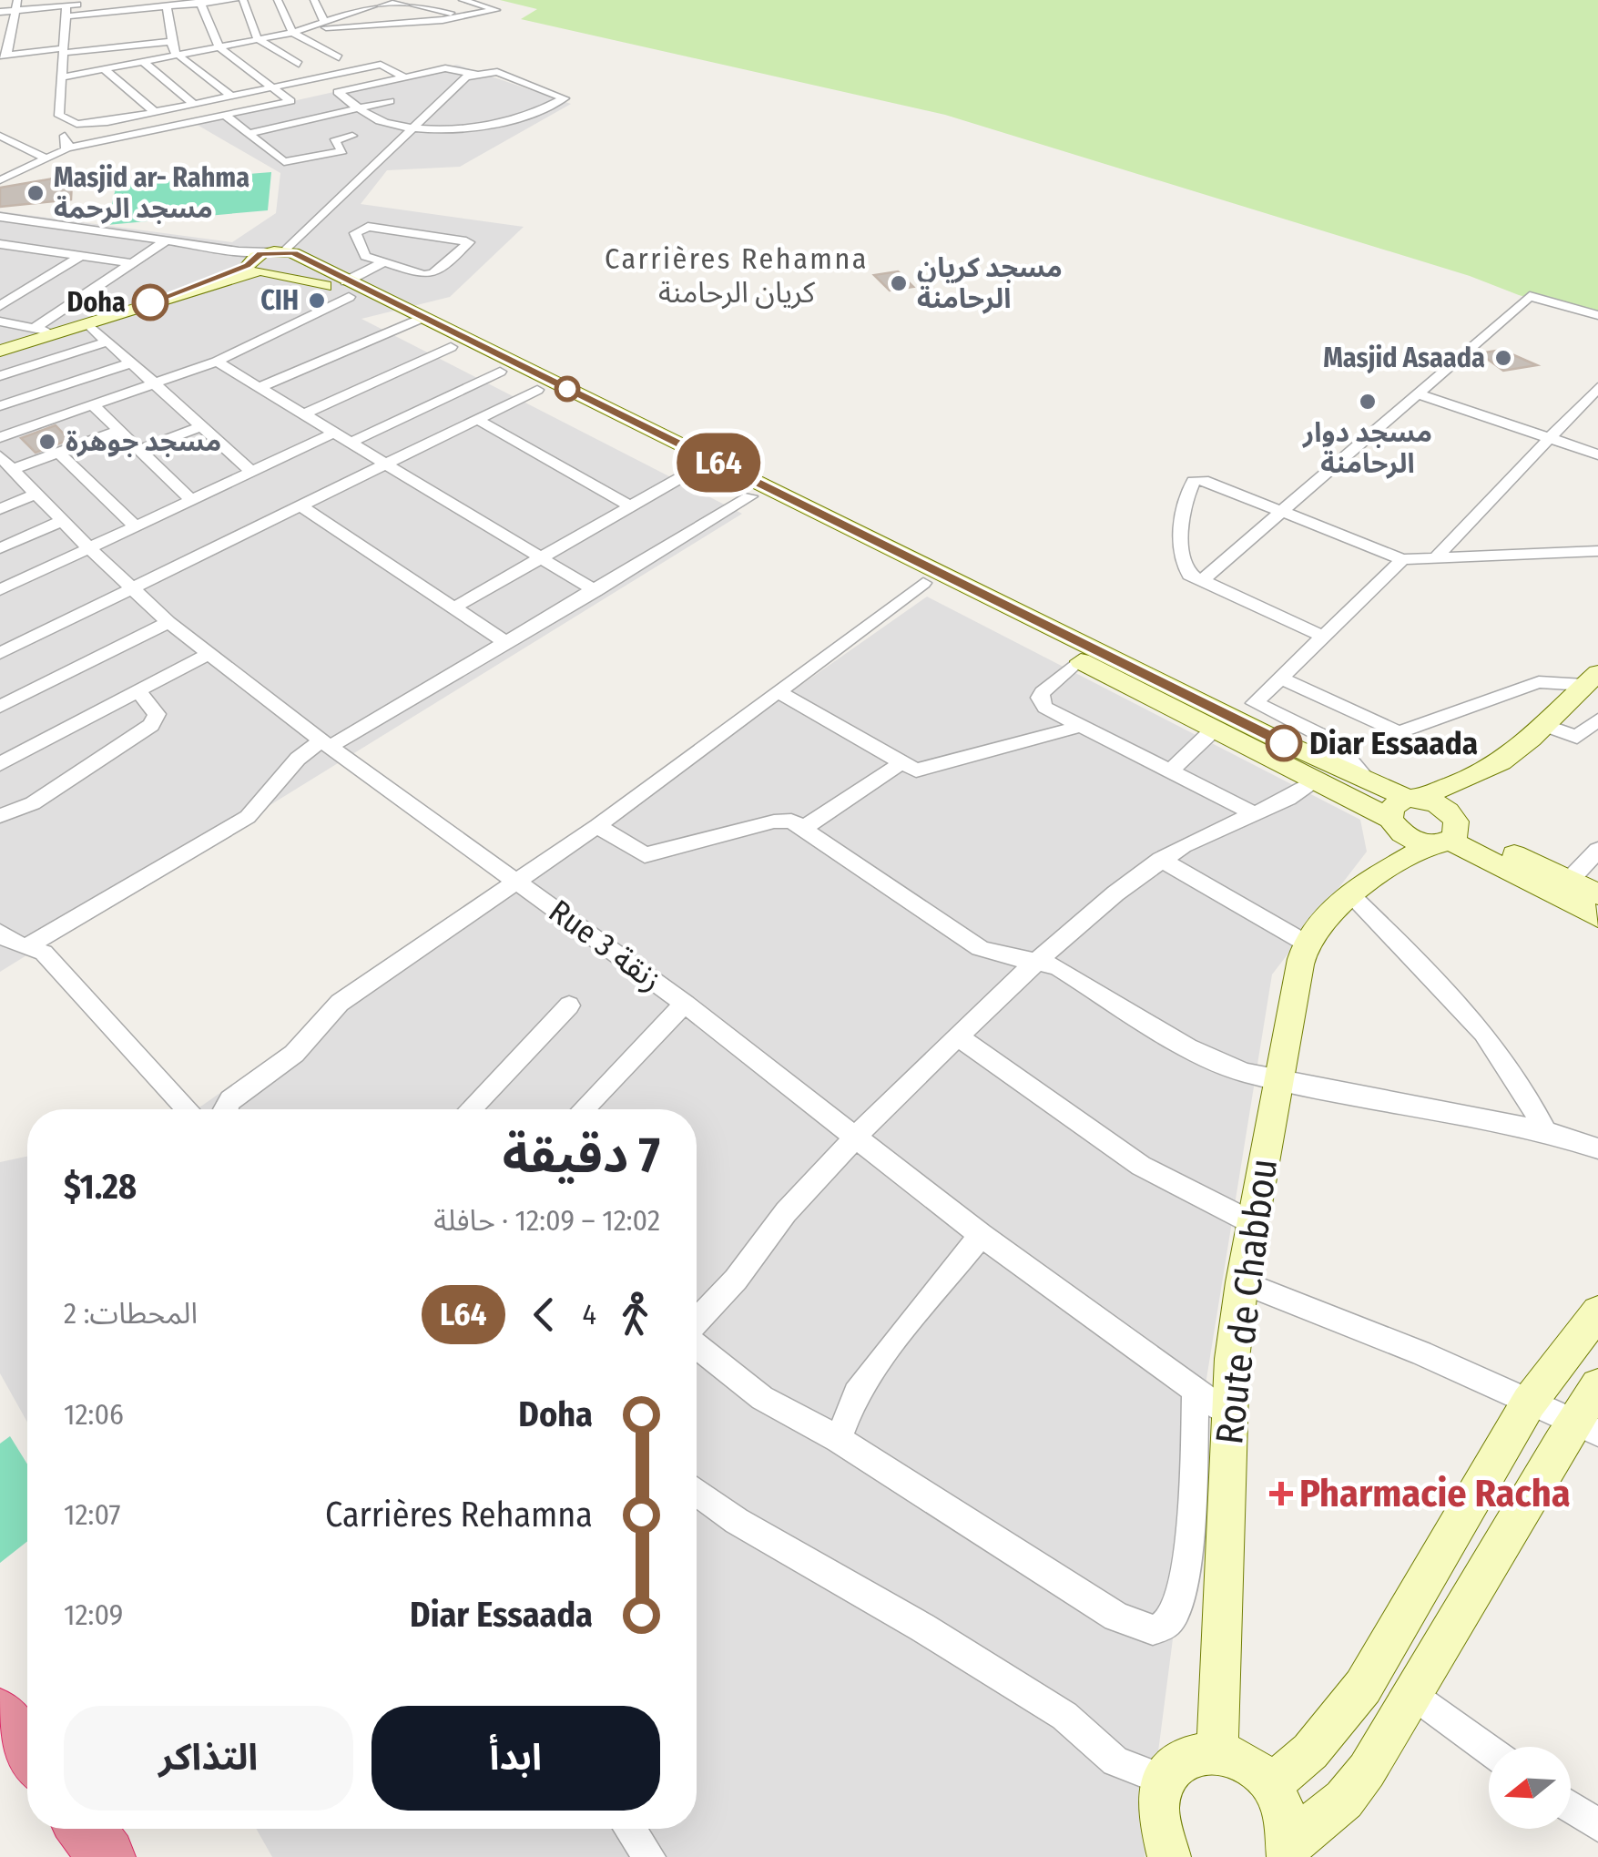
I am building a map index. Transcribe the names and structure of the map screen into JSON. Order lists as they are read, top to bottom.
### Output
{
  "streets": {
    "street": ["Rue 3 زنقة", "Route de Chabbou"]
  },
  "crossings": [
    ["Rue 3 زنقة", "Route de Chabbou"]
  ],
  "districts": ["Carrières Rehamna كريان الرحامنة"],
  "places": {
    "other": [
      "Masjid ar- Rahma مسجد الرحمة",
      "مسجد كريان الرحامنة",
      "CIH",
      "Doha",
      "Masjid Asaada",
      "مسجد دوار الرحامنة",
      "مسجد جوهرة",
      "Diar Essaada"
    ],
    "health": ["Pharmacie Racha"]
  },
  "lines": ["bus line L64"],
  "north": "left",
  "page": {
    "on_map": "L64",
    "heading": ["7 دقيقة", "12:02 – 12:09 · حافلة", "$1.28"],
    "legs": ["4", "L64", "المحطات: 2"],
    "list": [
      {
        "name": "Doha",
        "value": "12:06"
      },
      {
        "name": "Carrières Rehamna",
        "value": "12:07"
      },
      {
        "name": "Diar Essaada",
        "value": "12:09"
      }
    ],
    "buttons": ["ابدأ", "التذاكر"]
  }
}
